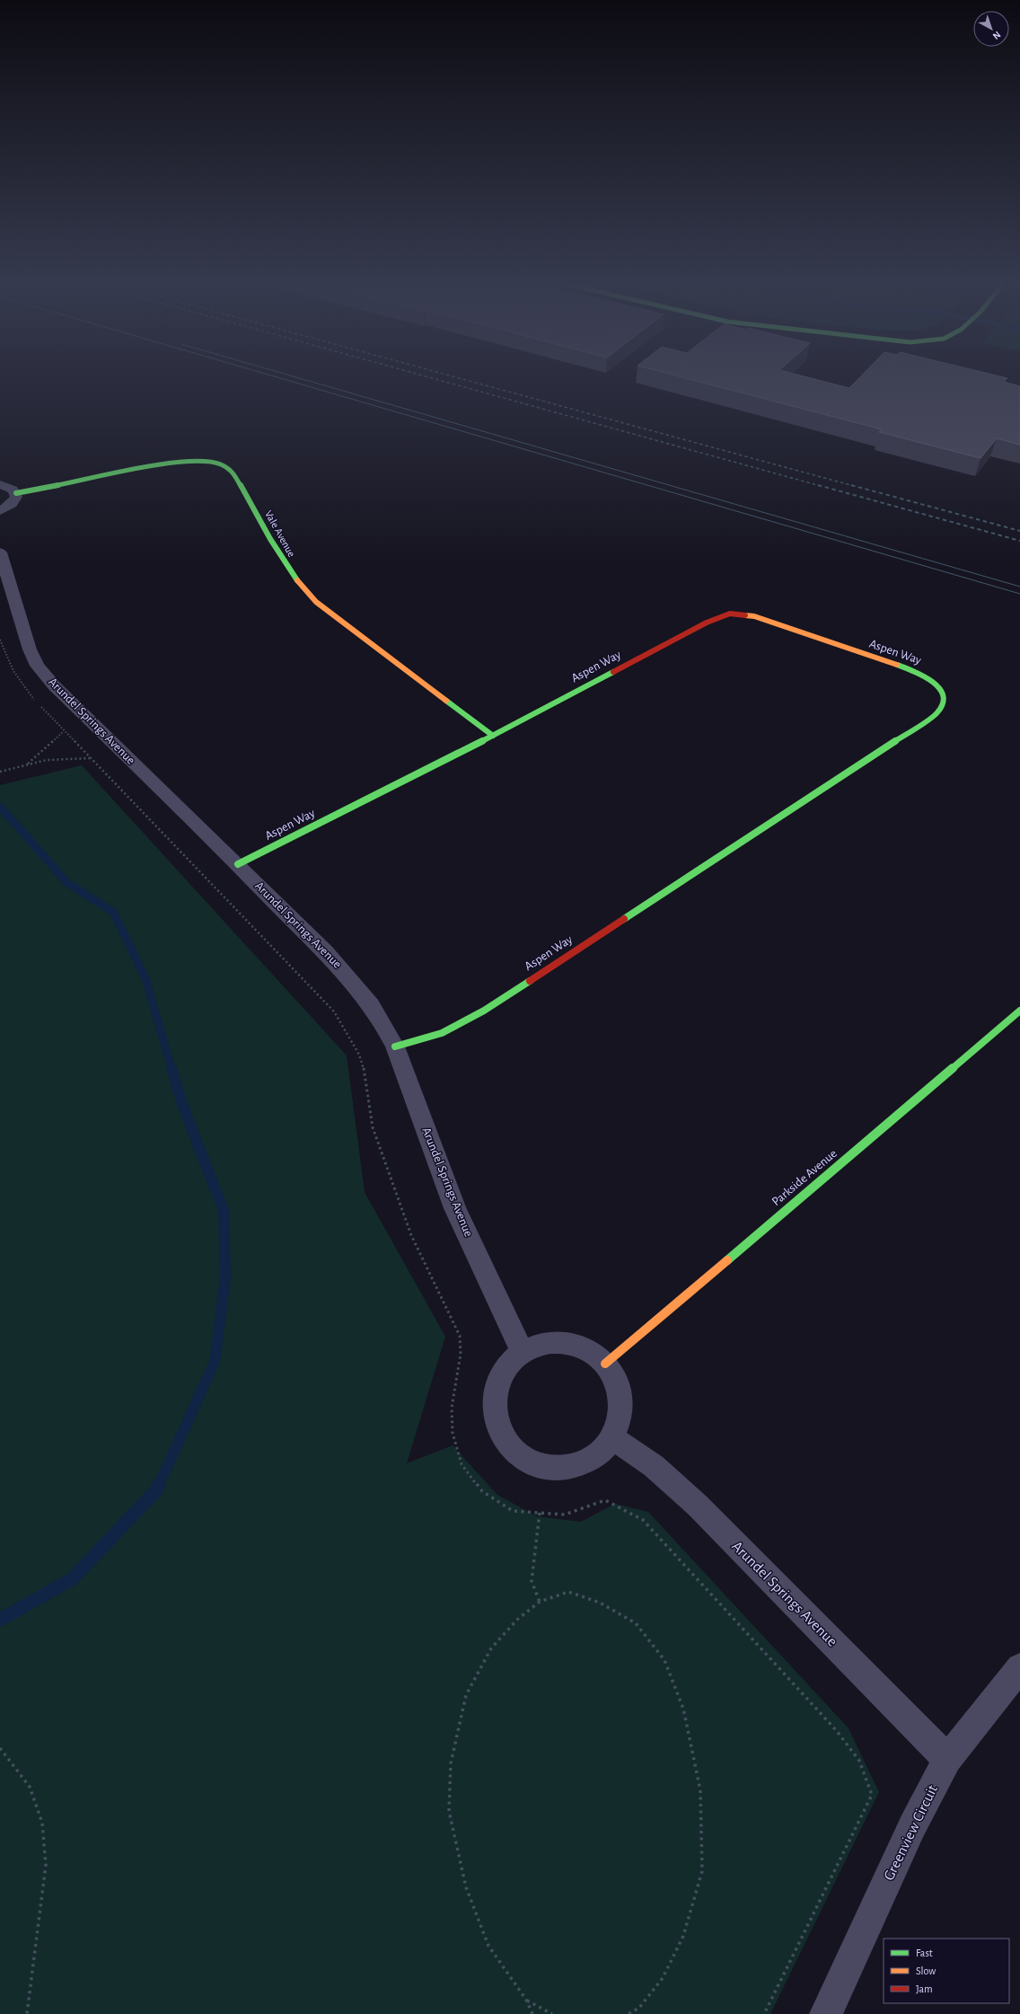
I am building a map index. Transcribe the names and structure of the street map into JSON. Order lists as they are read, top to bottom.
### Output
{
  "streets": {
    "street": [
      "Vale Avenue",
      "Aspen Way",
      "Arundel Springs Avenue",
      "Parkside Avenue",
      "Greenview Circuit"
    ]
  },
  "crossings": [
    ["Vale Avenue", "Aspen Way"],
    ["Aspen Way", "Arundel Springs Avenue"],
    ["Arundel Springs Avenue", "Parkside Avenue"],
    ["Arundel Springs Avenue", "Greenview Circuit"]
  ],
  "legend": ["Fast", "Slow", "Jam"],
  "north": "bottom right"
}
